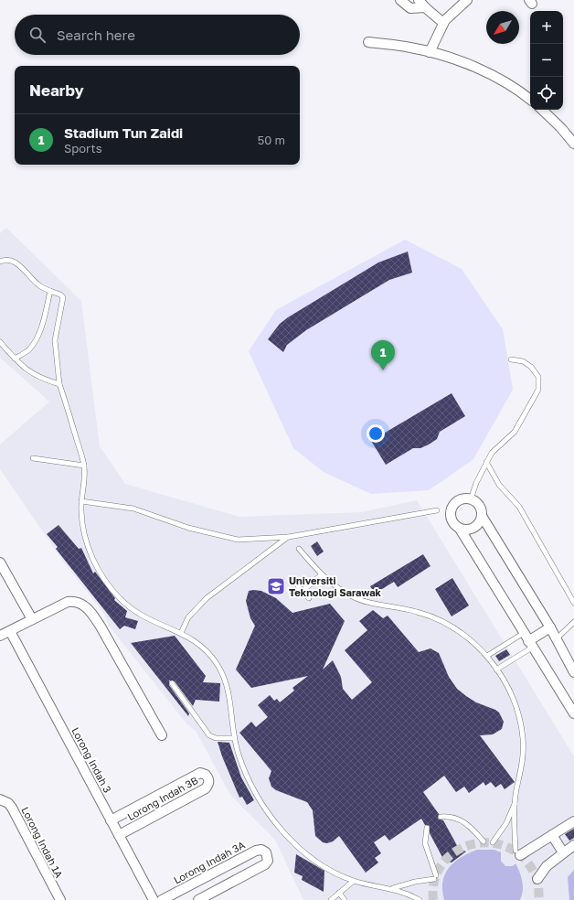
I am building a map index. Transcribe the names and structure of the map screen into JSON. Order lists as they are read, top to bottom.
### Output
{
  "streets": {
    "street": [
      "Lorong Indah 3",
      "Lorong Indah 3B",
      "Lorong Indah 1A",
      "Lorong Indah 3A"
    ]
  },
  "crossings": [
    ["Lorong Indah 3", "Lorong Indah 3B"]
  ],
  "places": {
    "school or university": ["Universiti Teknologi Sarawak"]
  },
  "north": "bottom left",
  "page": {
    "map_buttons": ["+", "−"],
    "search": "Search here",
    "heading": "Nearby",
    "list": [
      {
        "mark": "1",
        "name": "Stadium Tun Zaidi",
        "note": "Sports",
        "value": "50 m"
      }
    ],
    "pins": "1"
  }
}
